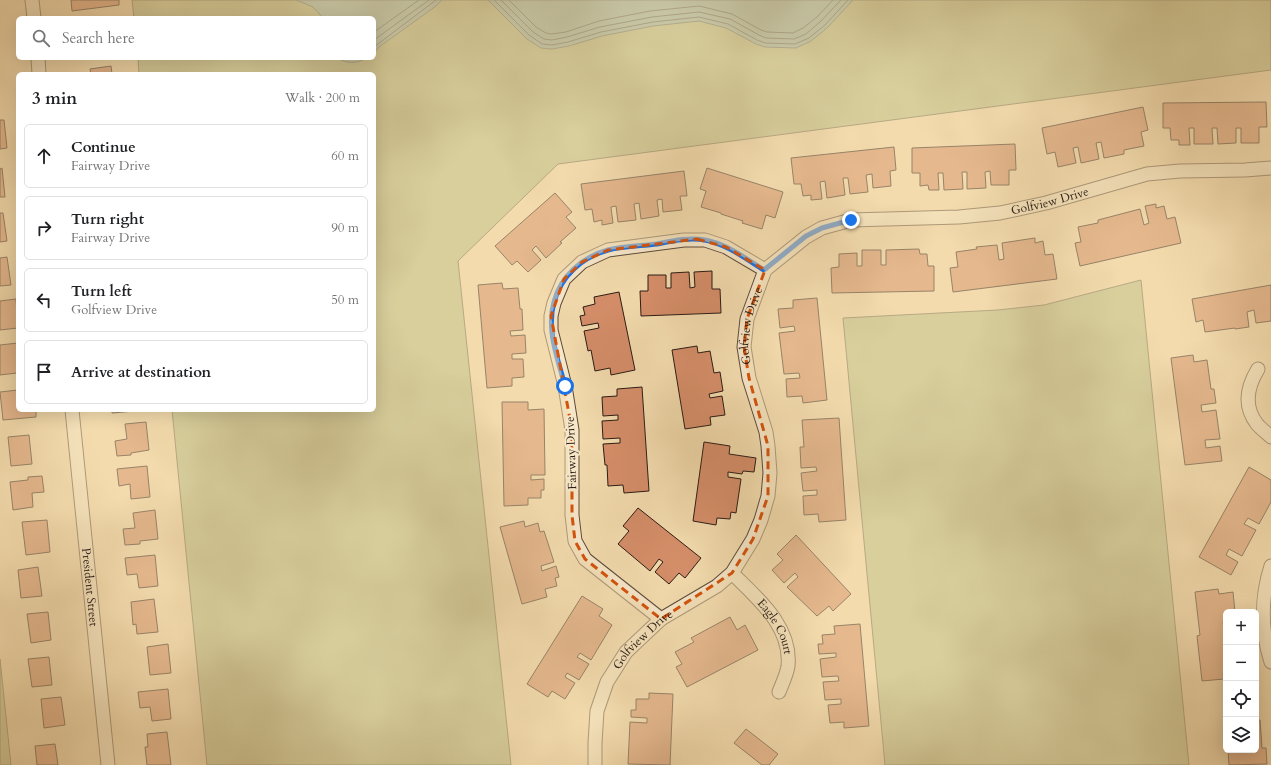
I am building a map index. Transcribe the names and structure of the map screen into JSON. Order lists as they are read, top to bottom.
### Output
{
  "streets": {
    "street": [
      "Golfview Drive",
      "Fairway Drive",
      "President Street",
      "Eagle Court"
    ]
  },
  "crossings": [
    ["Golfview Drive", "Fairway Drive"],
    ["Golfview Drive", "Eagle Court"]
  ],
  "page": {
    "search": "Search here",
    "heading": ["3 min", "Walk · 200 m"],
    "list": [
      ["Continue", "Fairway Drive", "60 m"],
      ["Turn right", "Fairway Drive", "90 m"],
      ["Turn left", "Golfview Drive", "50 m"],
      "Arrive at destination"
    ],
    "map_buttons": ["+", "−"]
  }
}
